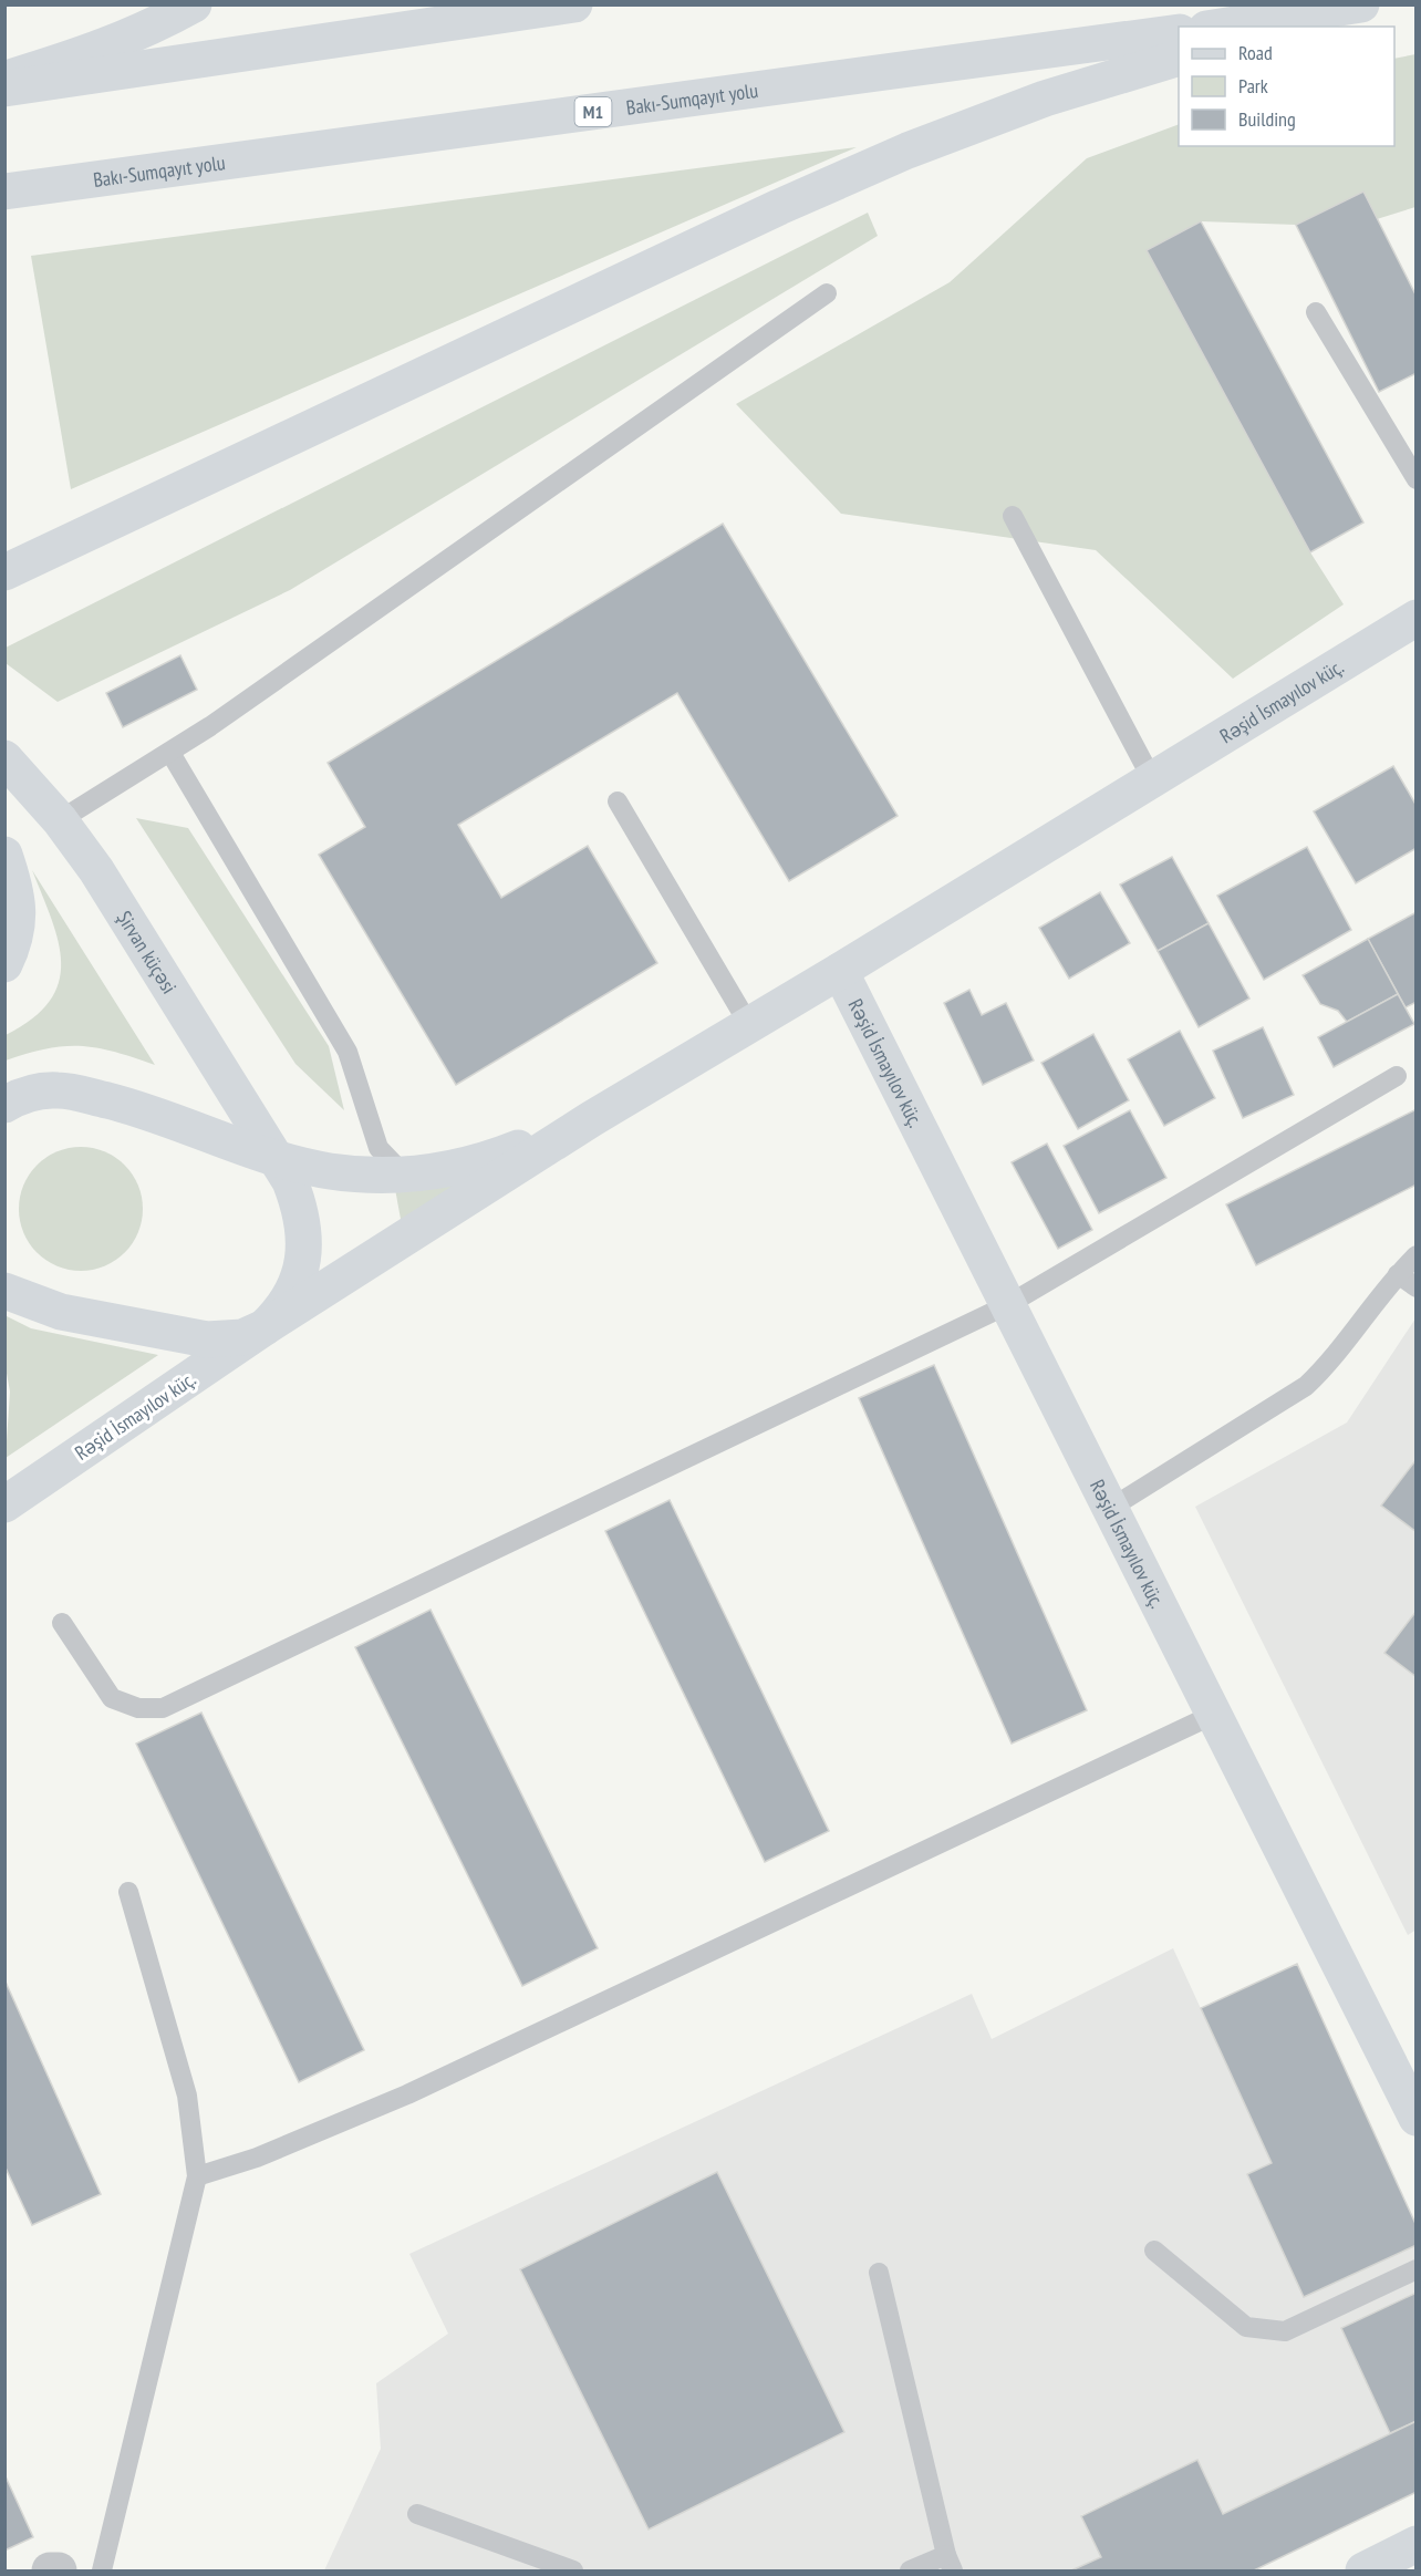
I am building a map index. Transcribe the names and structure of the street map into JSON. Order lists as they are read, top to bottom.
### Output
{
  "streets": {
    "main road": [
      "Bakı-Sumqayıt yolu",
      "M1",
      "Rəşid İsmayılov küç.",
      "Şirvan küçəsi"
    ]
  },
  "crossings": [
    ["Rəşid İsmayılov küç.", "Şirvan küçəsi"]
  ],
  "legend": ["Road", "Park", "Building"]
}
